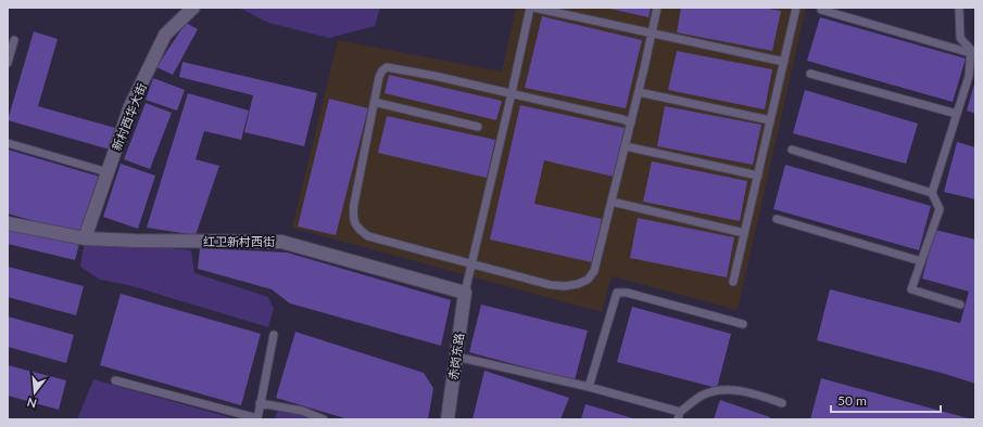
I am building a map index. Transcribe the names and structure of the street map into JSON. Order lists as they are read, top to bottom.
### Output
{
  "streets": {
    "street": ["新村西华大街", "红卫新村西街", "赤岗东路"]
  },
  "crossings": [
    ["新村西华大街", "红卫新村西街"],
    ["红卫新村西街", "赤岗东路"]
  ],
  "scale_bar": "50 m",
  "north": "bottom"
}
